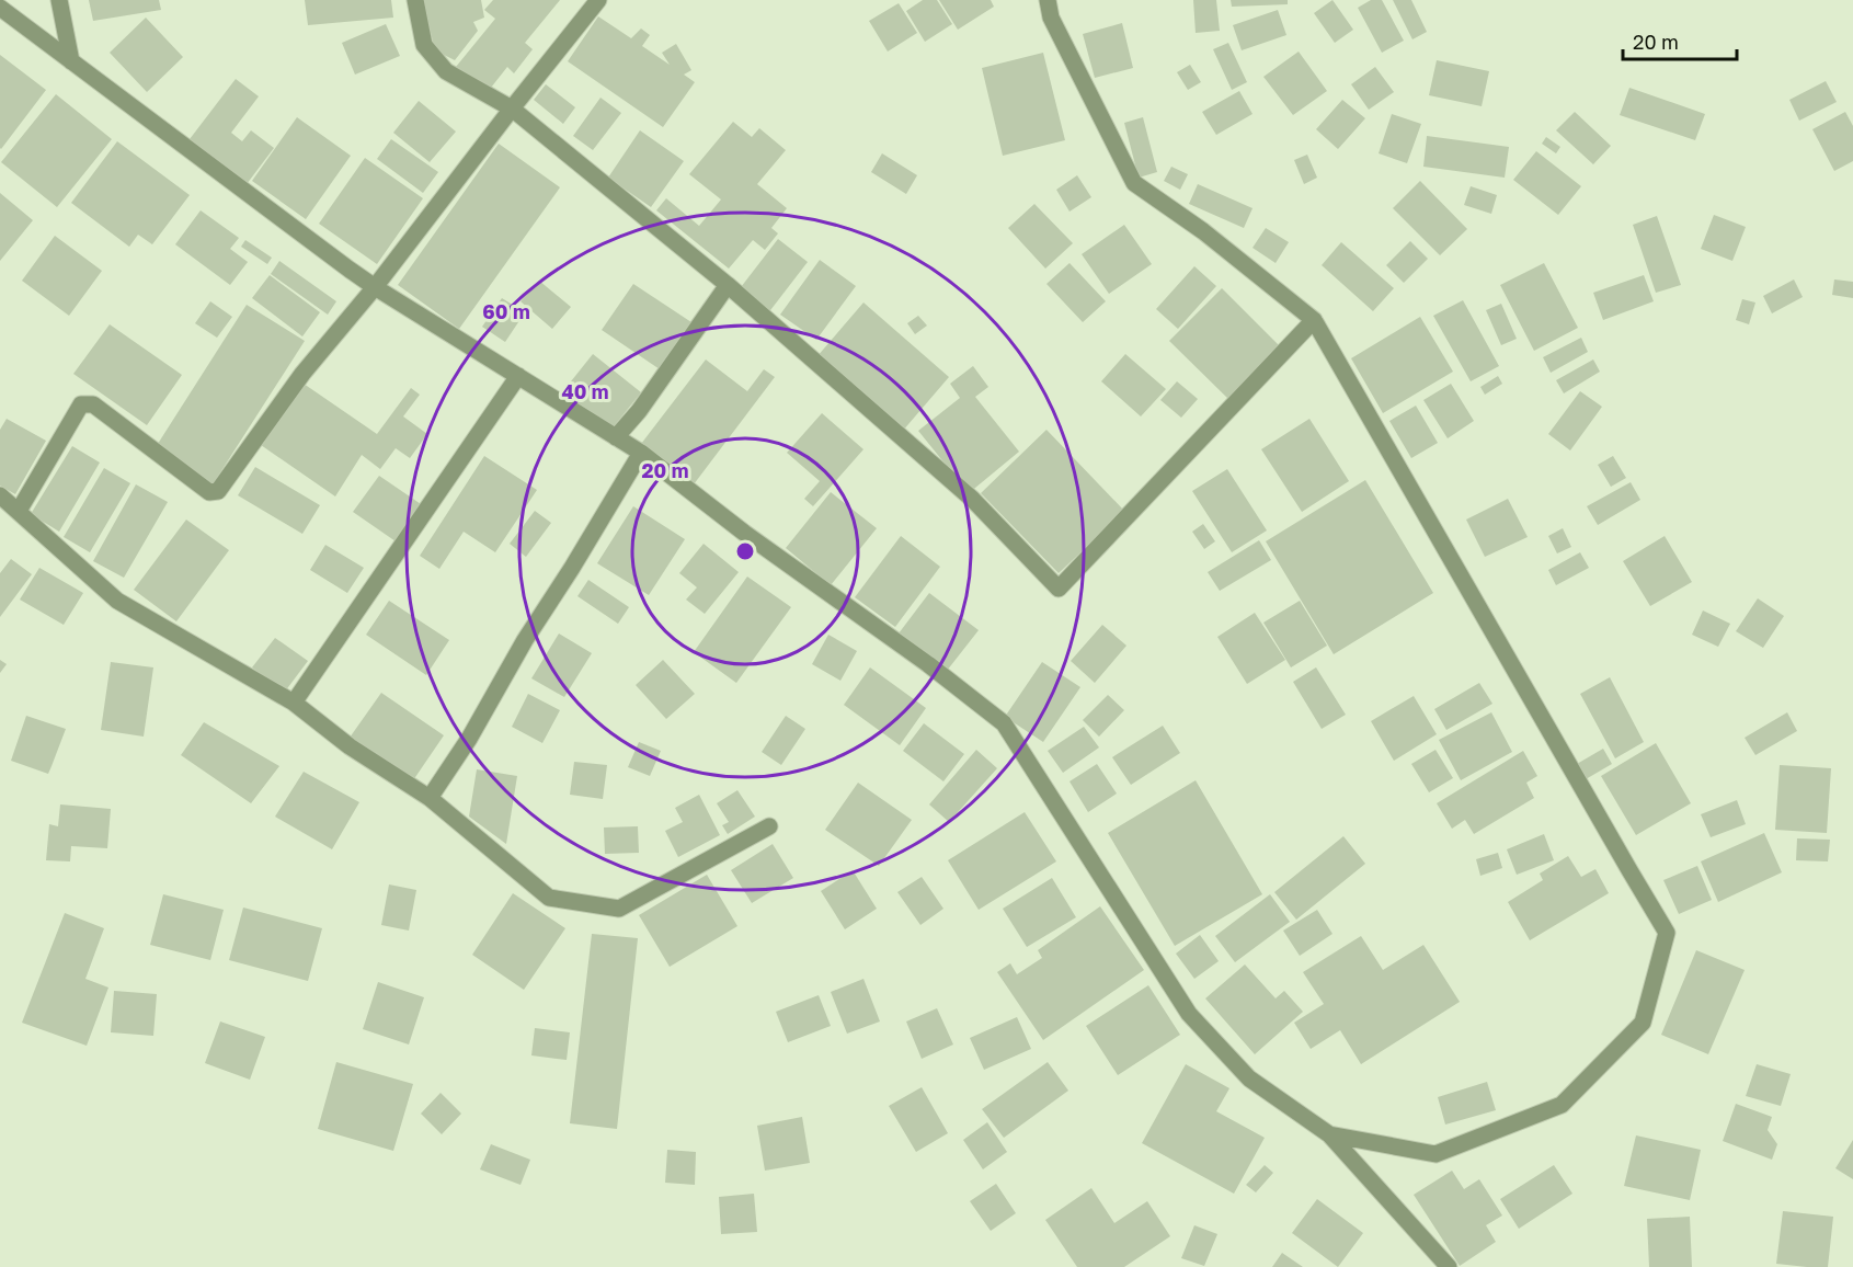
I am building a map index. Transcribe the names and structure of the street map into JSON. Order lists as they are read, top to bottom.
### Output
{
  "scale_bar": "20 m",
  "rings": ["60 m", "40 m", "20 m"]
}
